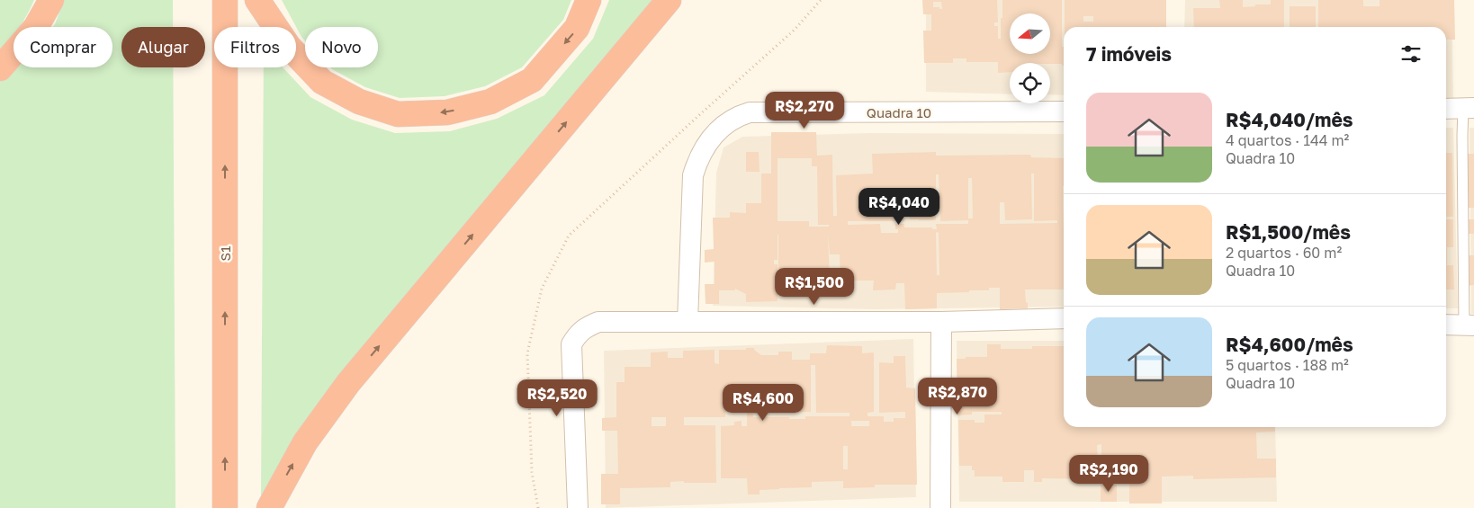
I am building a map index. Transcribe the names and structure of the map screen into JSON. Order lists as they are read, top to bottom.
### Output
{
  "streets": {
    "highway": ["S1"],
    "street": ["Quadra 10"]
  },
  "one_way": ["S1"],
  "north": "left",
  "page": {
    "chip": [
      "Comprar",
      "Alugar",
      "Filtros",
      "Novo"
    ],
    "heading": "7 imóveis",
    "list": [
      {
        "name": "R$4,040/mês",
        "note": "4 quartos · 144 m² · Quadra 10"
      },
      {
        "name": "R$1,500/mês",
        "note": "2 quartos · 60 m² · Quadra 10"
      },
      {
        "name": "R$4,600/mês",
        "note": "5 quartos · 188 m² · Quadra 10"
      }
    ],
    "price": [
      "R$2,270",
      "R$4,040",
      "R$1,500",
      "R$2,870",
      "R$2,520",
      "R$4,600",
      "R$2,190"
    ]
  }
}
